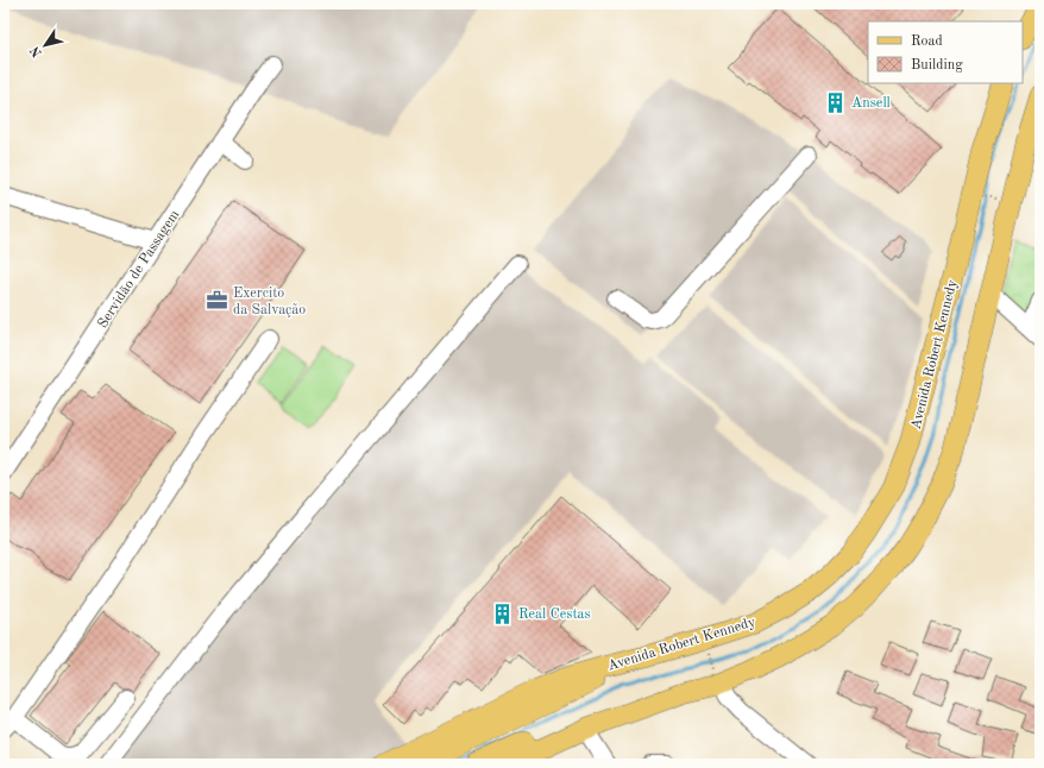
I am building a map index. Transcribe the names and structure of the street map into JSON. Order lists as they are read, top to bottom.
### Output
{
  "streets": {
    "main road": ["Avenida Robert Kennedy"],
    "street": ["Servidão de Passagem"]
  },
  "places": {
    "building": ["Ansell", "Real Cestas"],
    "office": ["Exercito da Salvação"]
  },
  "legend": ["Road", "Building"],
  "north": "bottom left"
}
